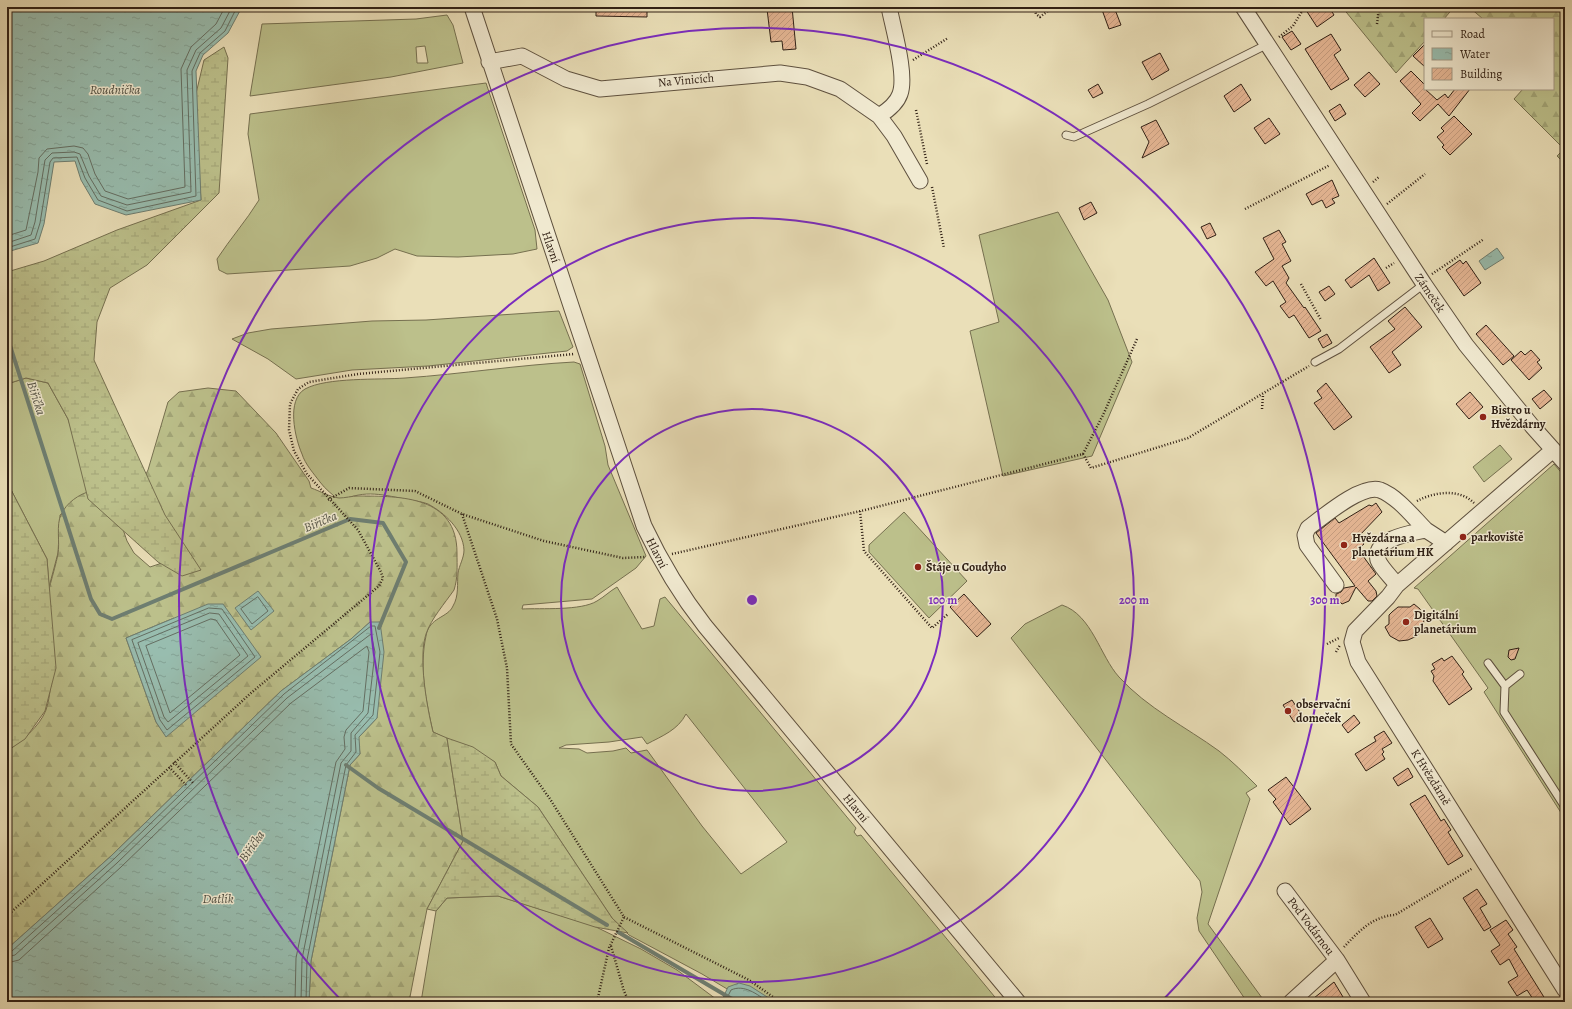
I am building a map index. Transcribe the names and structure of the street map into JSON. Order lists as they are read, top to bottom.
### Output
{
  "streets": {
    "street": [
      "Na Vinicích",
      "Hlavní",
      "Zámeček",
      "K Hvězdárně",
      "Pod Vodárnou"
    ]
  },
  "crossings": [
    ["Na Vinicích", "Hlavní"]
  ],
  "water": ["Roudnička", "Biřička", "Datlík"],
  "places": [
    "Bistro u Hvězdárny",
    "parkoviště",
    "Hvězdárna a planetárium HK",
    "Štáje u Coudyho",
    "Digitální planetárium",
    "observační domeček"
  ],
  "legend": ["Road", "Water", "Building"],
  "rings": ["100 m", "200 m", "300 m"]
}
